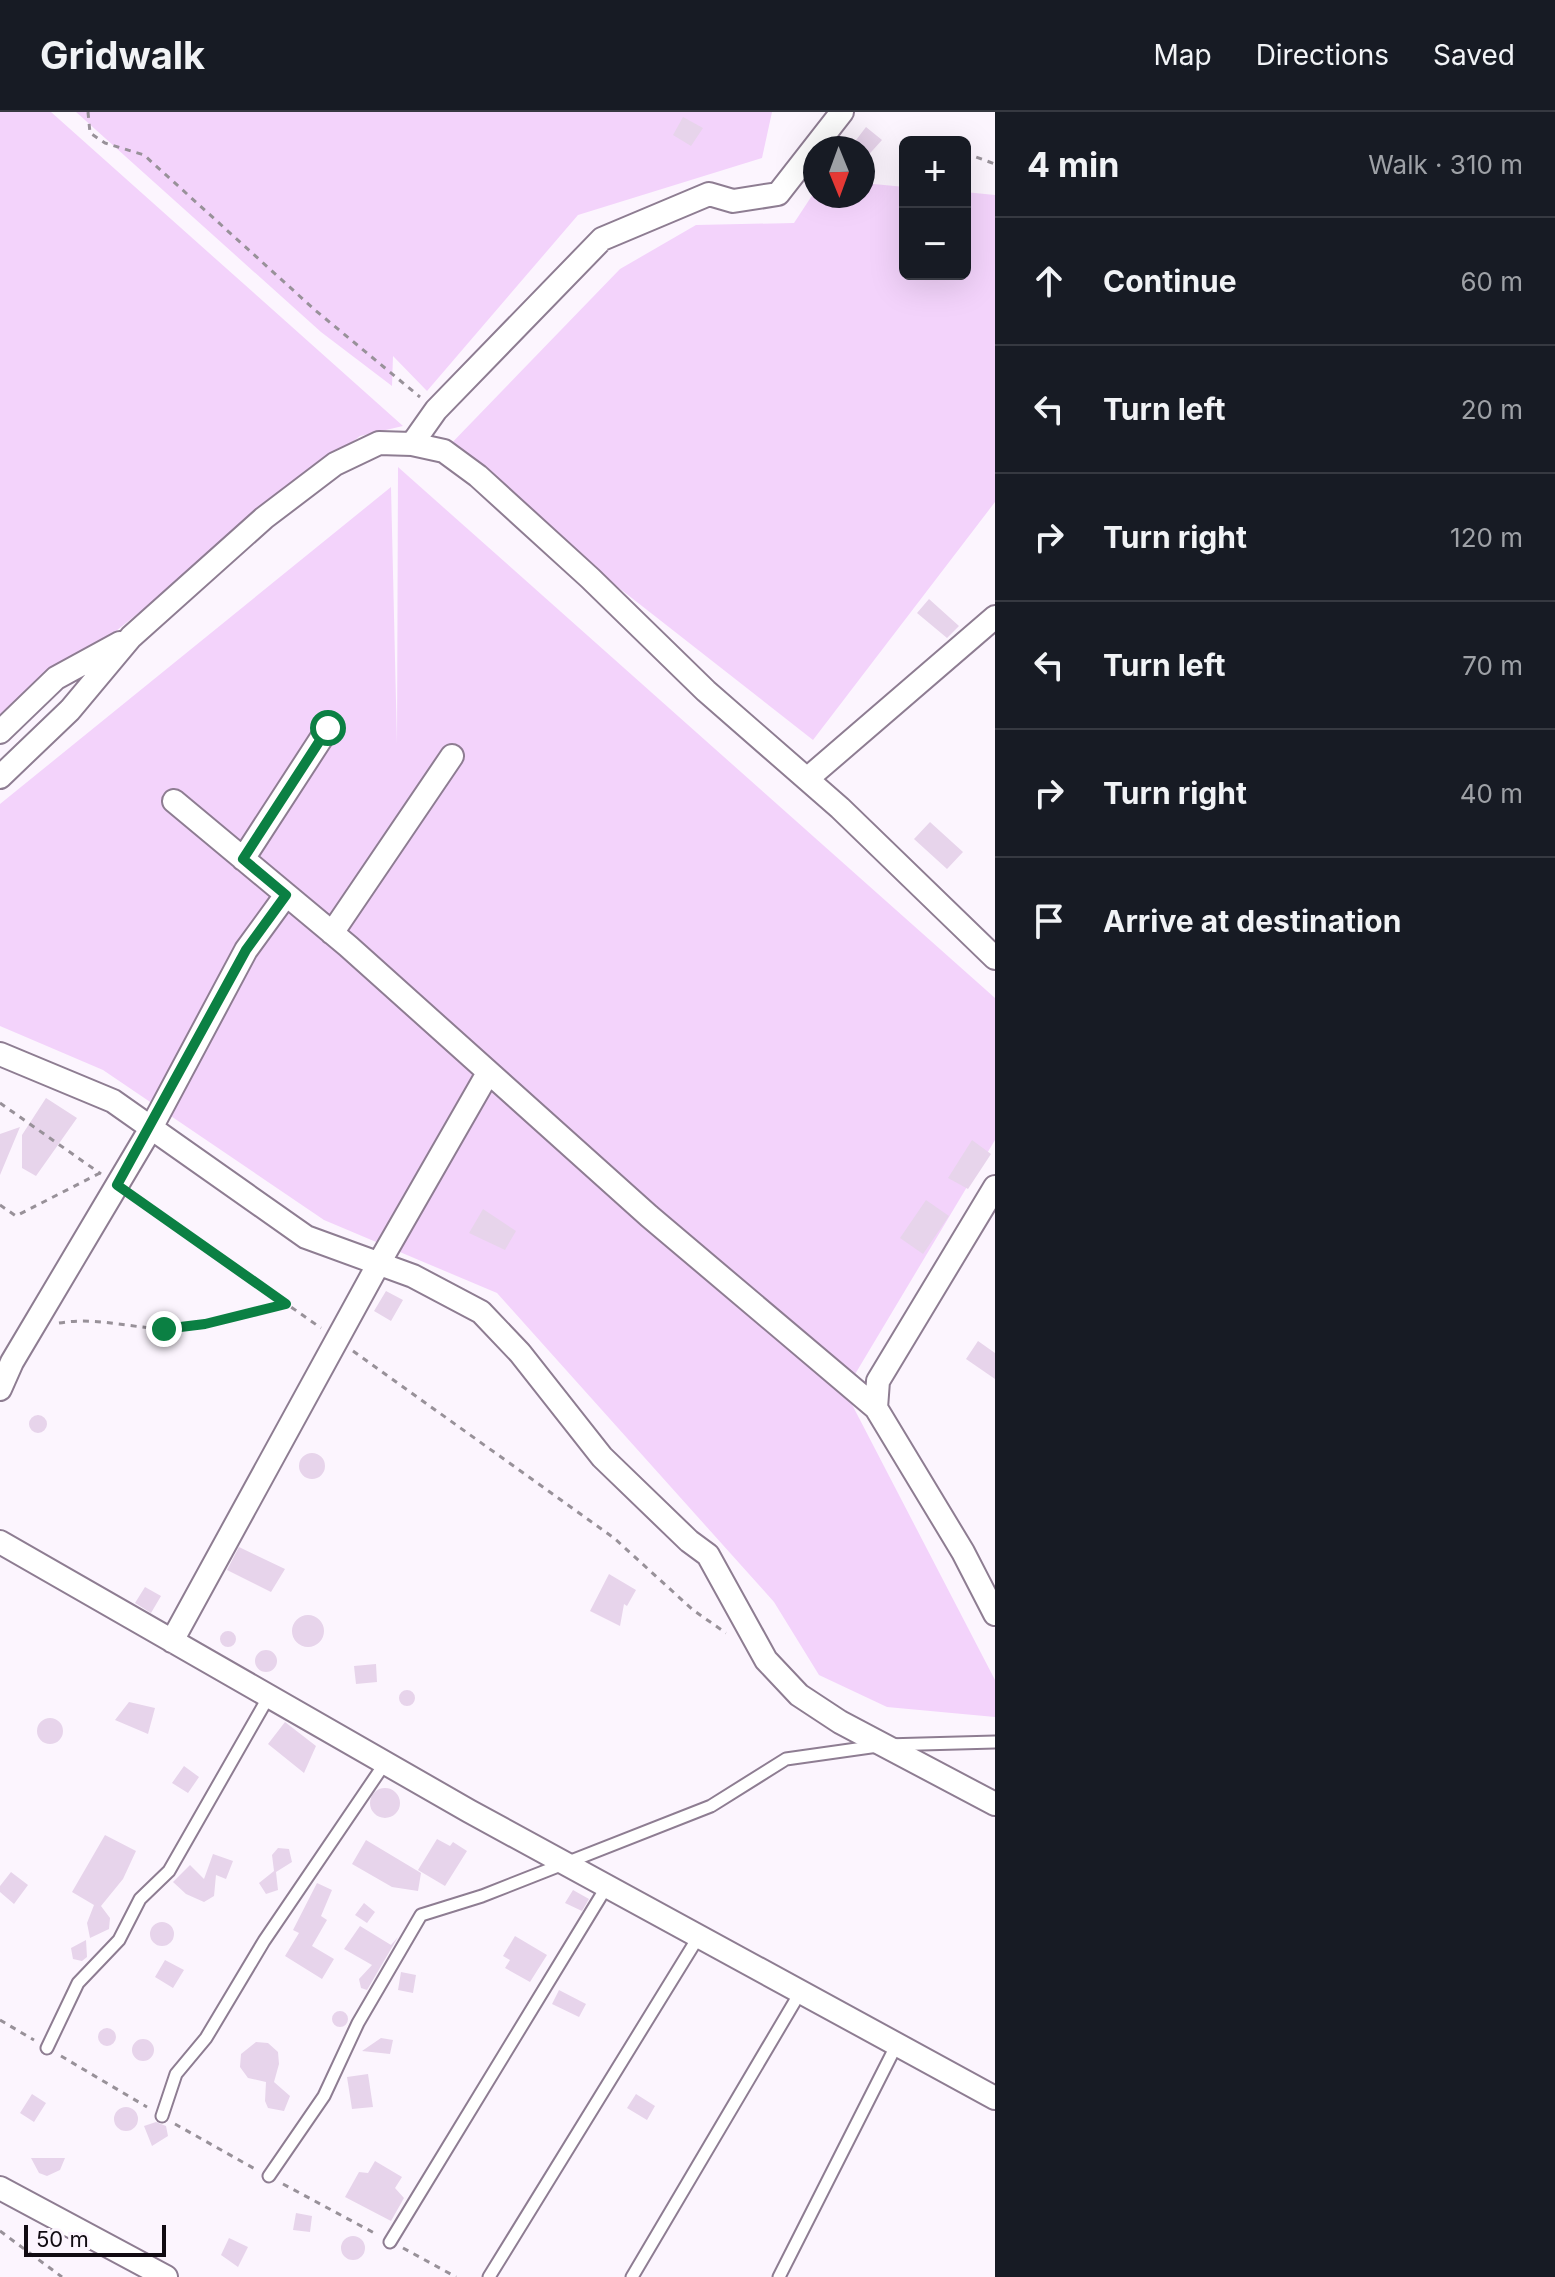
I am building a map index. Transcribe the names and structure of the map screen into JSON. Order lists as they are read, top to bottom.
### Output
{
  "scale_bar": "50 m",
  "north": "bottom",
  "page": {
    "header": "Gridwalk",
    "nav": ["Map", "Directions", "Saved"],
    "heading": ["4 min", "Walk · 310 m"],
    "map_buttons": ["+", "−"],
    "list": [
      ["Continue", "60 m"],
      ["Turn left", "20 m"],
      ["Turn right", "120 m"],
      ["Turn left", "70 m"],
      ["Turn right", "40 m"],
      "Arrive at destination"
    ],
    "scale": "50 m"
  }
}
